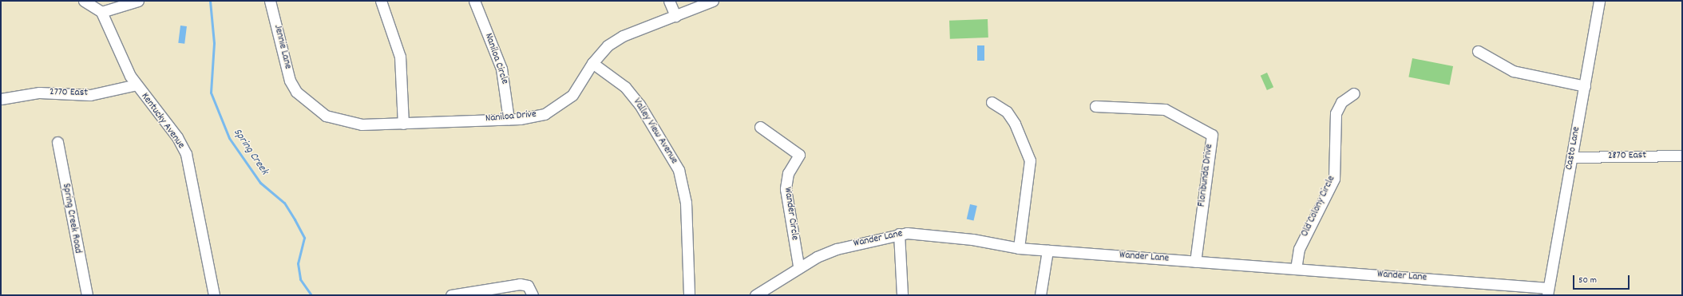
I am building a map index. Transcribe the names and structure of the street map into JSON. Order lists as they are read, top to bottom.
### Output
{
  "streets": {
    "street": [
      "Jennie Lane",
      "Naniloa Circle",
      "2770 East",
      "Naniloa Drive",
      "Kentucky Avenue",
      "Valley View Avenue",
      "Casto Lane",
      "2870 East",
      "Floribunda Drive",
      "Old Colony Circle",
      "Wander Circle",
      "Spring Creek Road",
      "Wander Lane"
    ]
  },
  "crossings": [
    ["Jennie Lane", "Naniloa Drive"],
    ["Naniloa Circle", "Naniloa Drive"],
    ["2770 East", "Kentucky Avenue"],
    ["Naniloa Drive", "Valley View Avenue"],
    ["Casto Lane", "2870 East"],
    ["Casto Lane", "Wander Lane"],
    ["Floribunda Drive", "Wander Lane"],
    ["Old Colony Circle", "Wander Lane"],
    ["Wander Circle", "Wander Lane"]
  ],
  "water": ["Spring Creek"],
  "scale_bar": "50 m"
}
